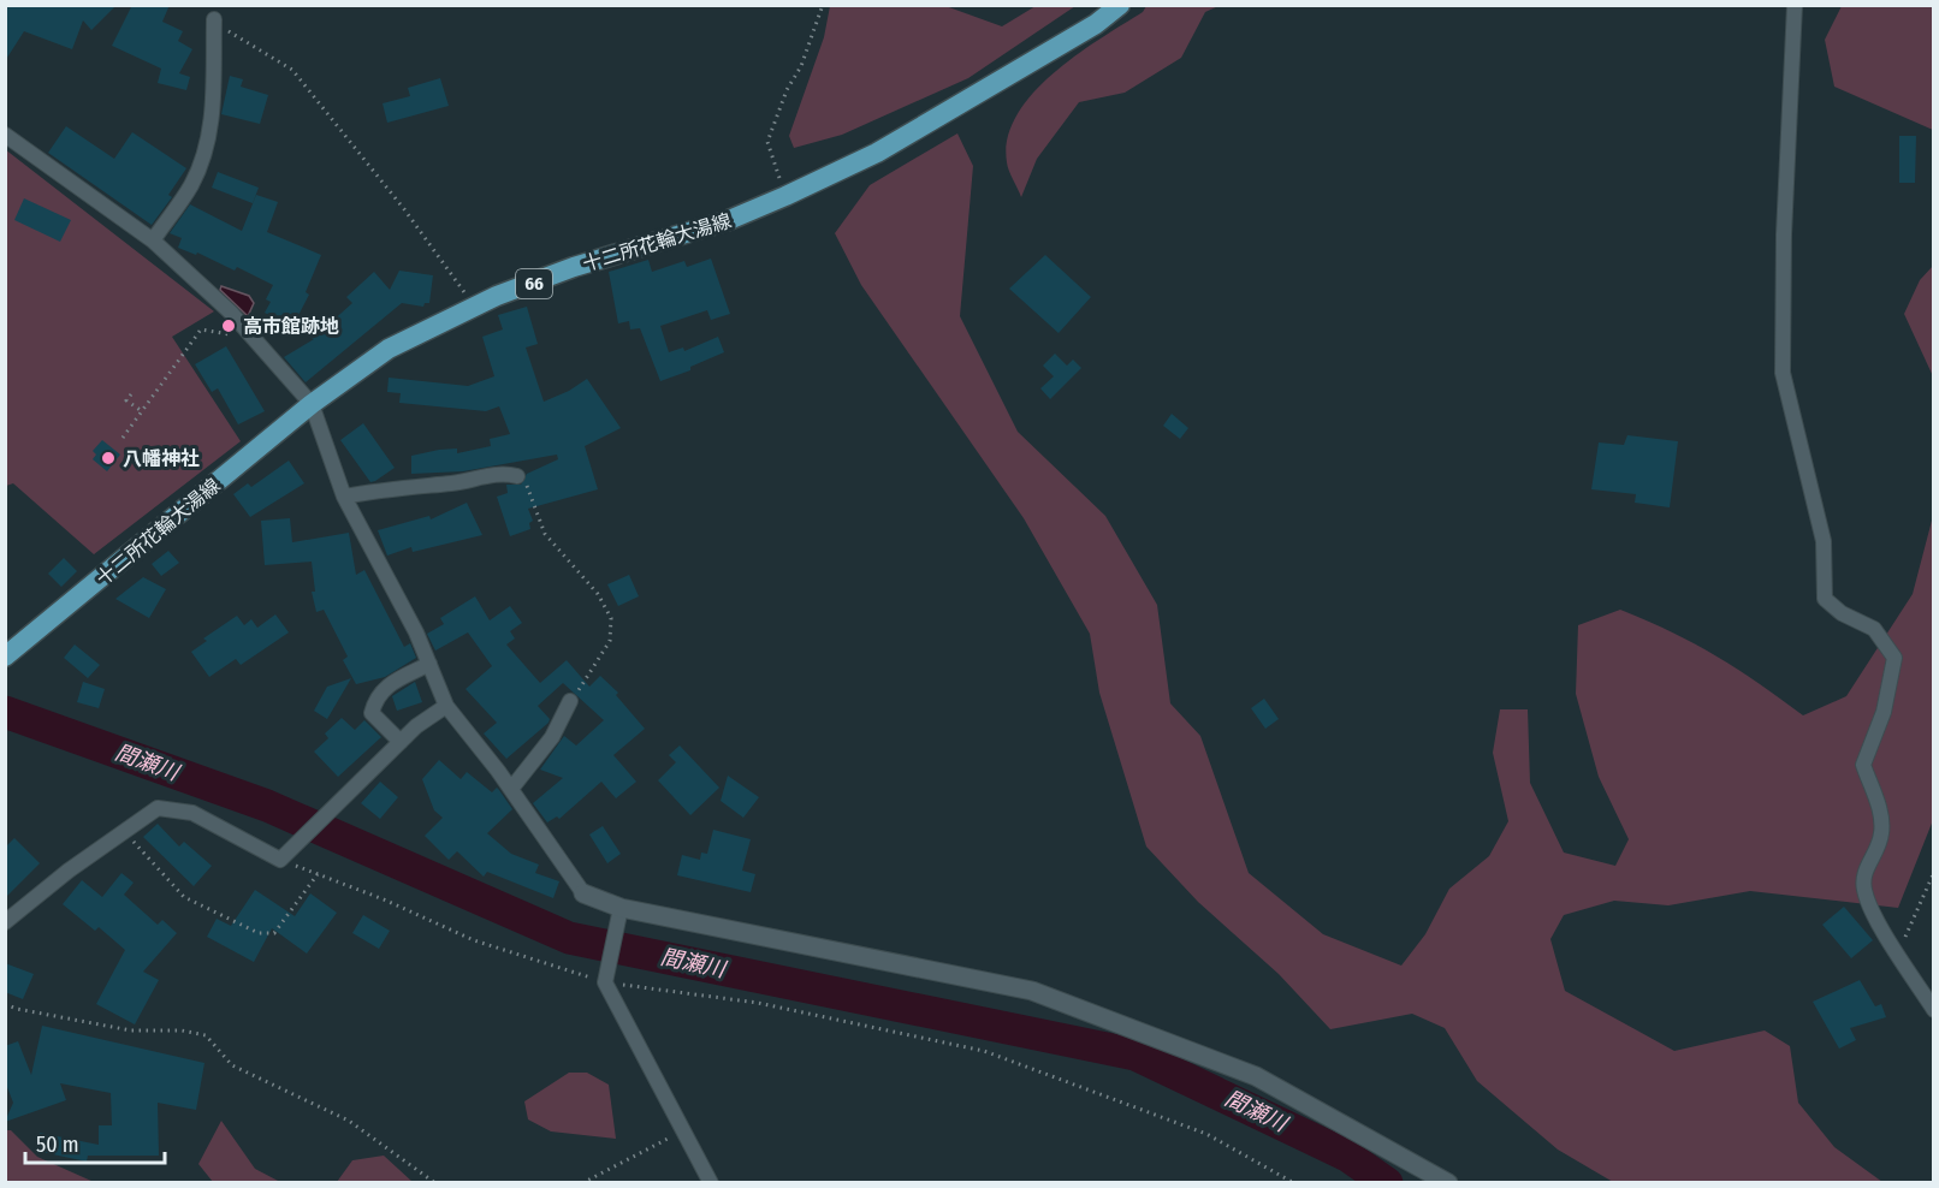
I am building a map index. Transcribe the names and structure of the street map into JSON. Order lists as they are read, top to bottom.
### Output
{
  "streets": {
    "main road": ["十二所花輪大湯線", "66"]
  },
  "water": ["間瀬川"],
  "places": ["高市館跡地", "八幡神社"],
  "scale_bar": "50 m"
}
